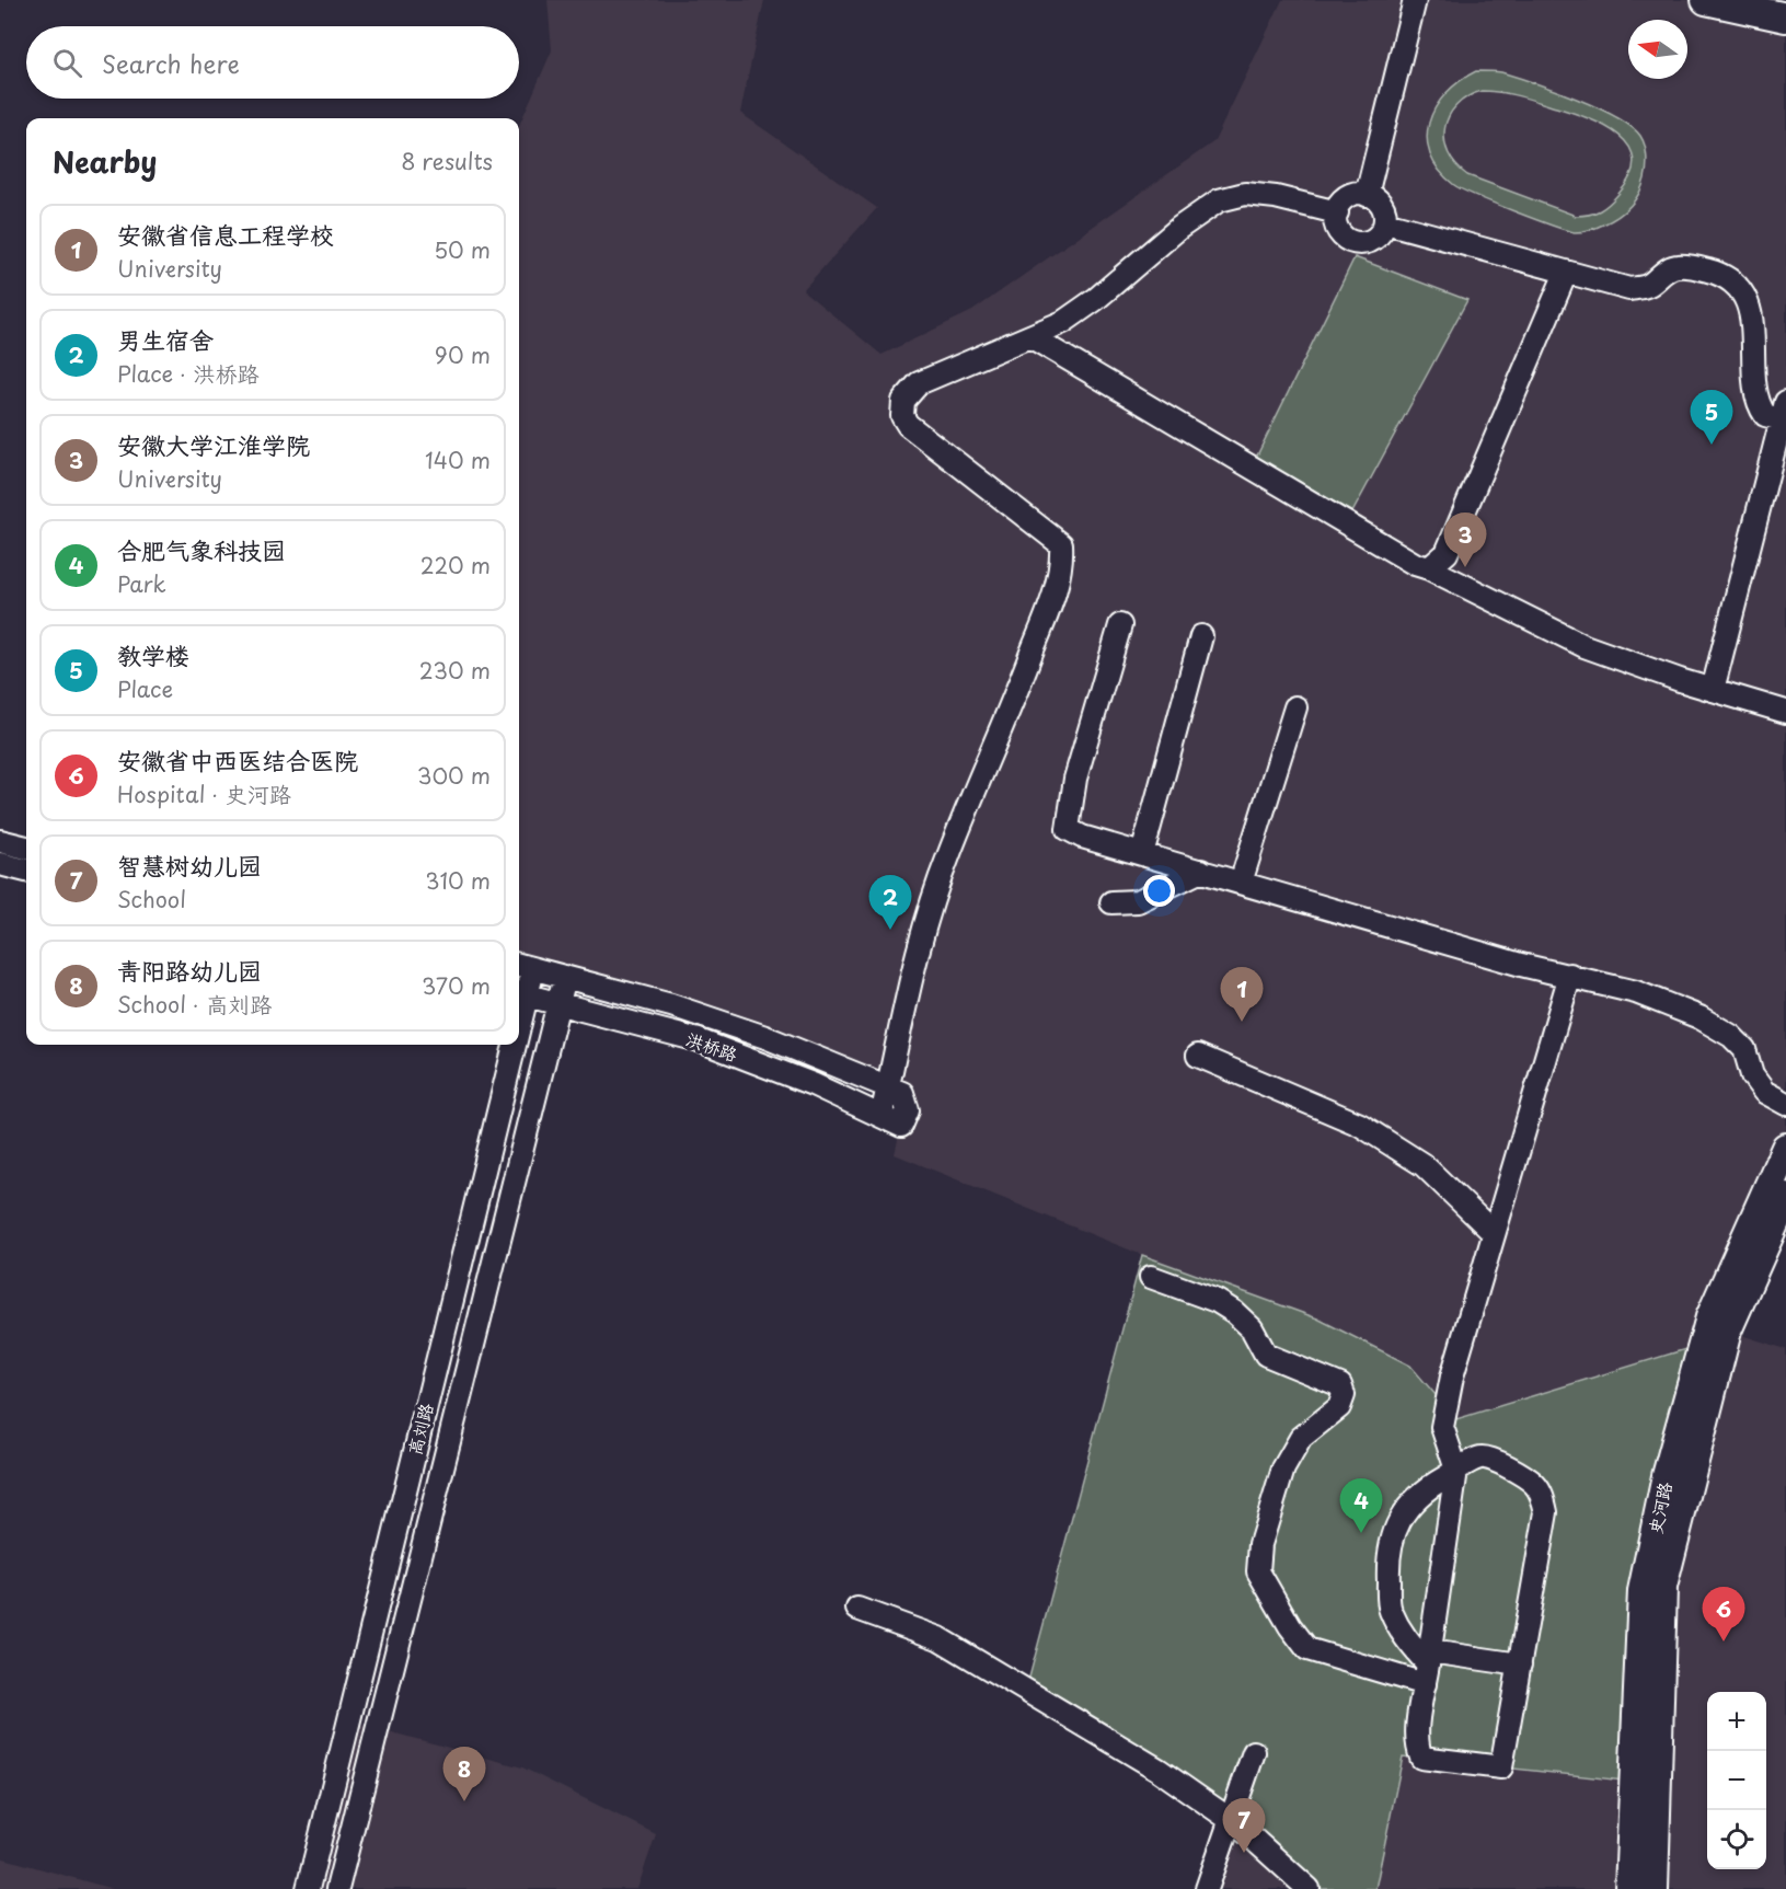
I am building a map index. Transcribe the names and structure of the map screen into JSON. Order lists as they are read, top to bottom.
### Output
{
  "streets": {
    "main road": ["史河路"],
    "street": ["洪桥路", "高刘路"]
  },
  "crossings": [
    ["洪桥路", "高刘路"]
  ],
  "north": "left",
  "page": {
    "search": "Search here",
    "heading": ["Nearby", "8 results"],
    "list": [
      {
        "mark": "1",
        "name": "安徽省信息工程学校",
        "note": "University",
        "value": "50 m"
      },
      {
        "mark": "2",
        "name": "男生宿舍",
        "note": "Place · 洪桥路",
        "value": "90 m"
      },
      {
        "mark": "3",
        "name": "安徽大学江淮学院",
        "note": "University",
        "value": "140 m"
      },
      {
        "mark": "4",
        "name": "合肥气象科技园",
        "note": "Park",
        "value": "220 m"
      },
      {
        "mark": "5",
        "name": "教学楼",
        "note": "Place",
        "value": "230 m"
      },
      {
        "mark": "6",
        "name": "安徽省中西医结合医院",
        "note": "Hospital · 史河路",
        "value": "300 m"
      },
      {
        "mark": "7",
        "name": "智慧树幼儿园",
        "note": "School",
        "value": "310 m"
      },
      {
        "mark": "8",
        "name": "青阳路幼儿园",
        "note": "School · 高刘路",
        "value": "370 m"
      }
    ],
    "pins": [
      "5",
      "3",
      "2",
      "1",
      "4",
      "6",
      "8",
      "7"
    ],
    "map_buttons": ["+", "−"]
  }
}
